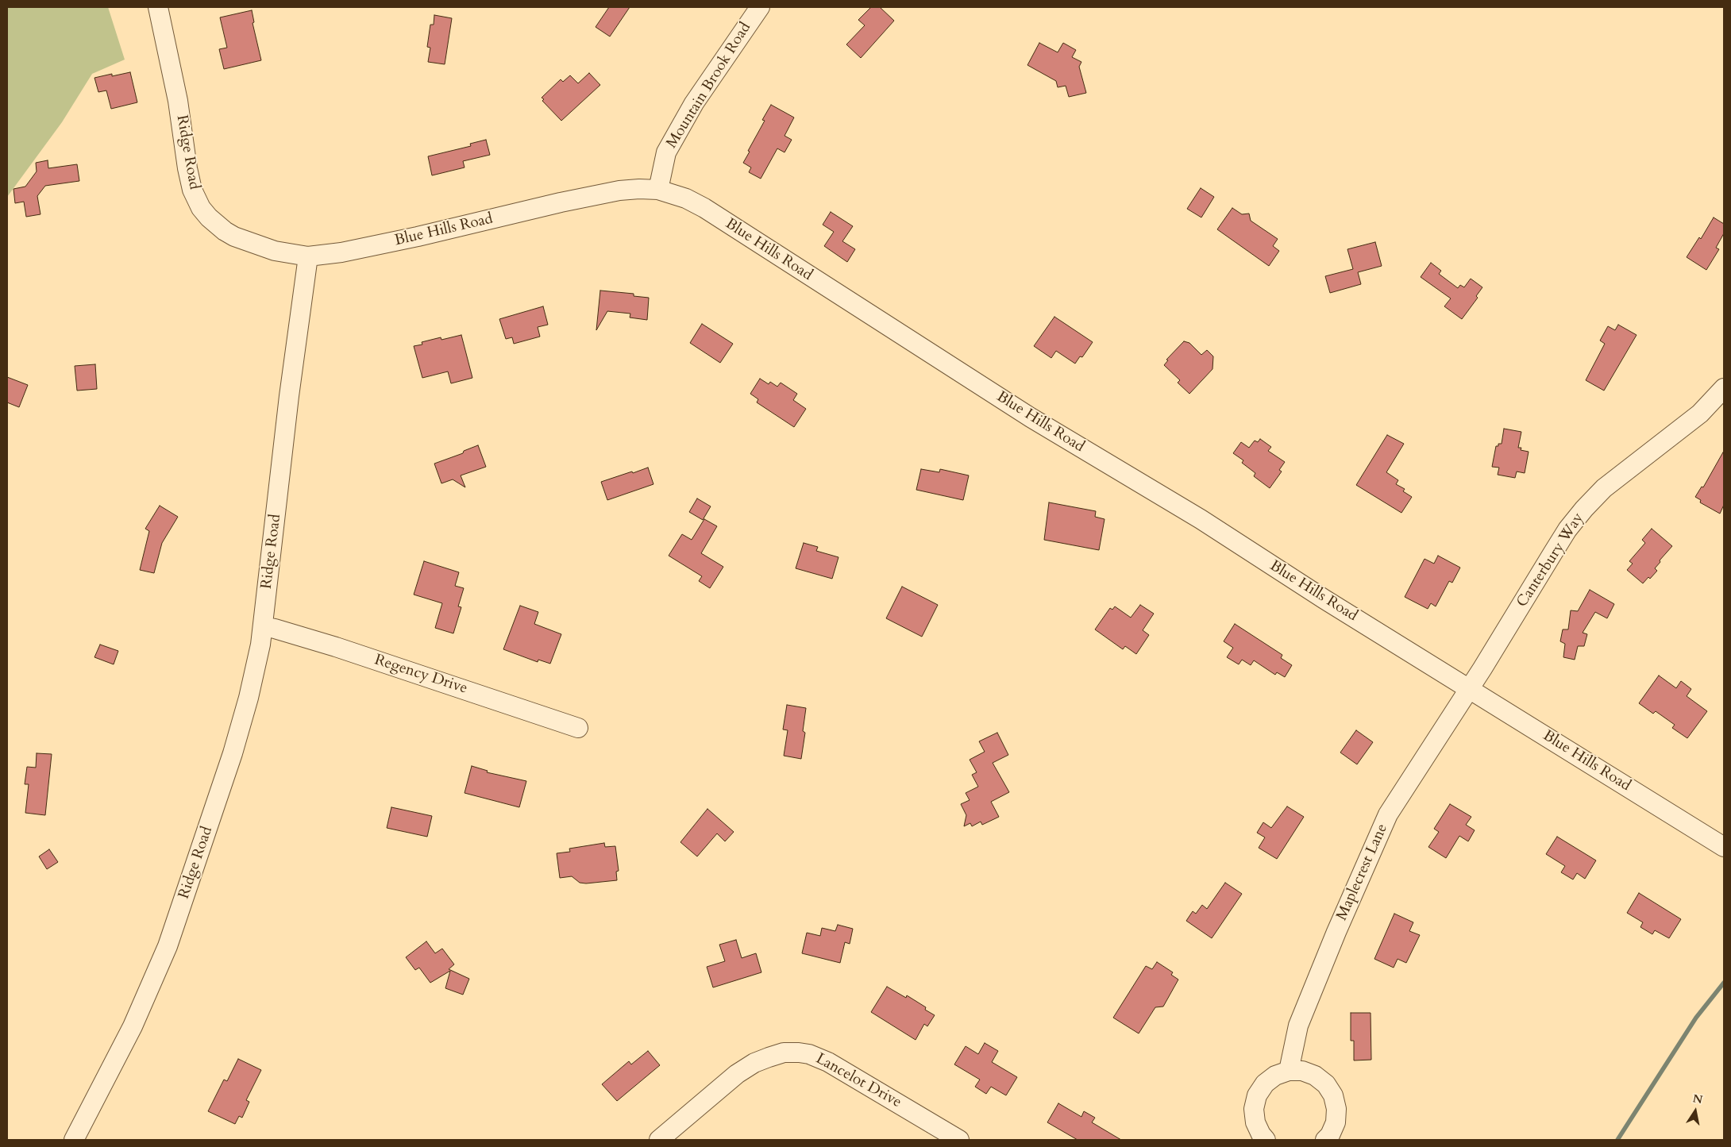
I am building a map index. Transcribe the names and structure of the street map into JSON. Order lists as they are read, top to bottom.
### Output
{
  "streets": {
    "street": [
      "Mountain Brook Road",
      "Ridge Road",
      "Blue Hills Road",
      "Canterbury Way",
      "Regency Drive",
      "Maplecrest Lane",
      "Lancelot Drive"
    ]
  },
  "crossings": [
    ["Mountain Brook Road", "Blue Hills Road"],
    ["Ridge Road", "Blue Hills Road"],
    ["Ridge Road", "Regency Drive"],
    ["Blue Hills Road", "Canterbury Way"],
    ["Blue Hills Road", "Maplecrest Lane"],
    ["Canterbury Way", "Maplecrest Lane"]
  ],
  "north": "top"
}
